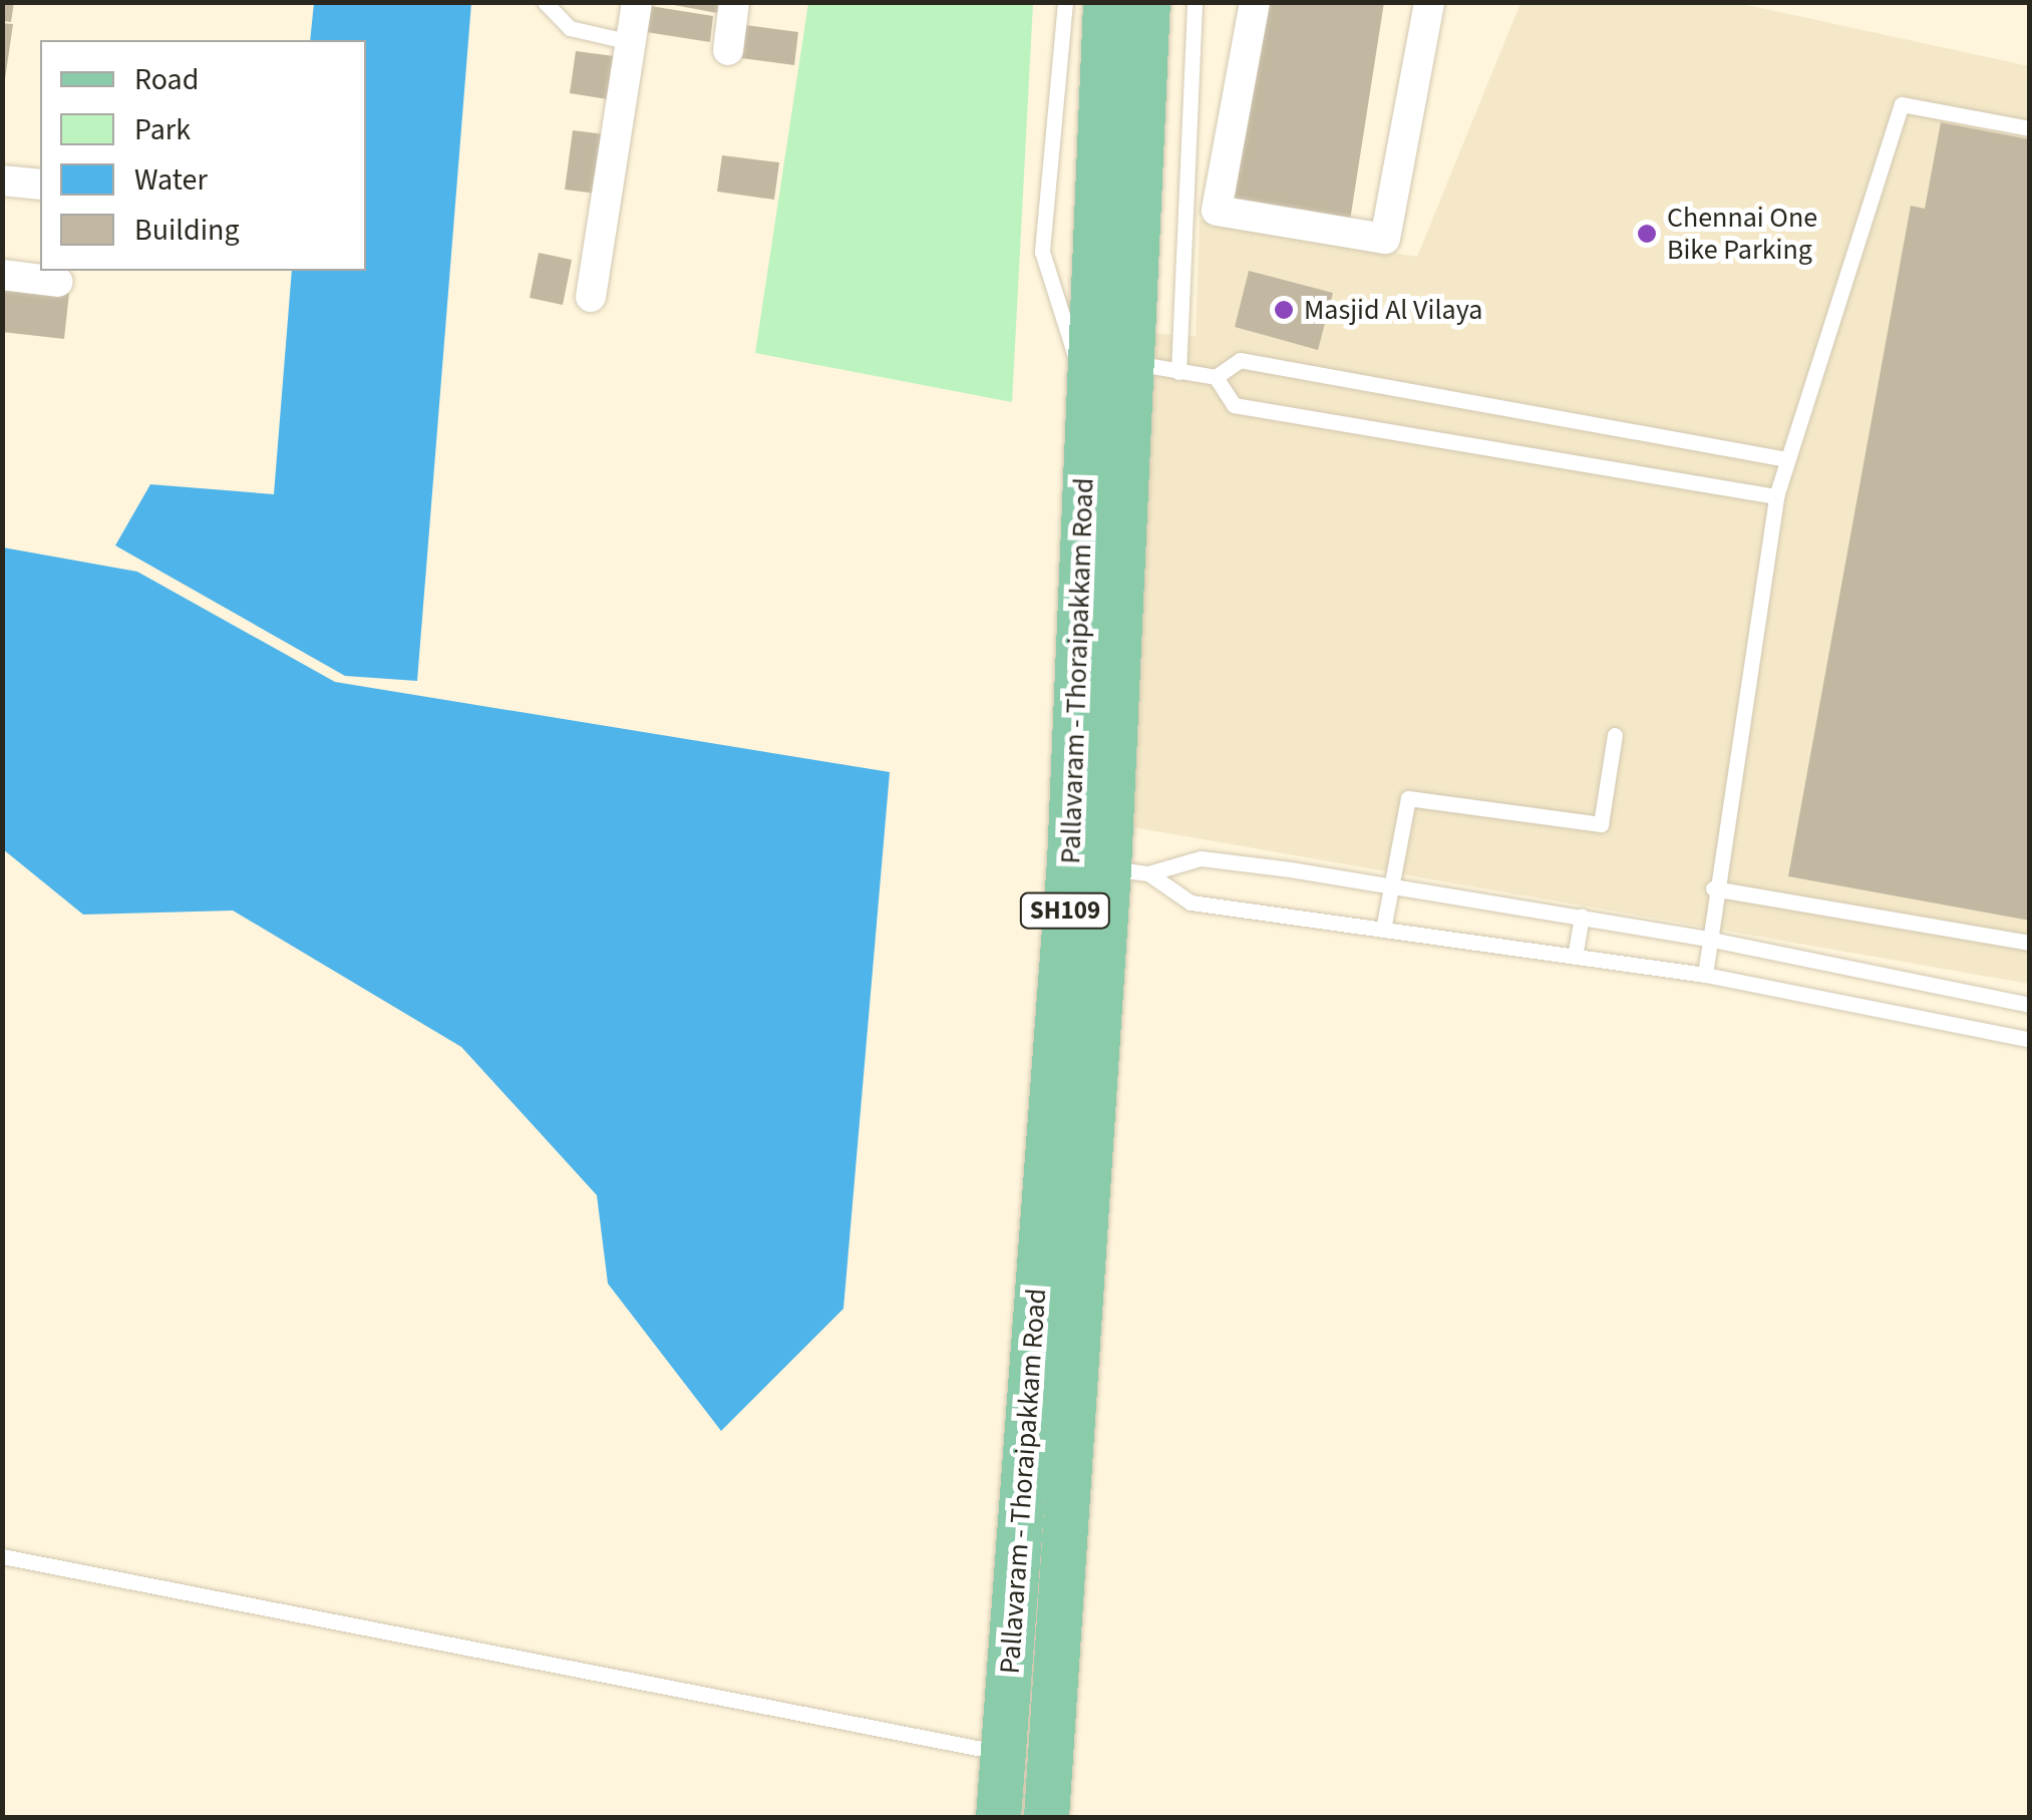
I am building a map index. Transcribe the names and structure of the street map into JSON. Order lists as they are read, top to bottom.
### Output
{
  "streets": {
    "main road": ["Pallavaram - Thoraipakkam Road", "SH109"]
  },
  "places": ["Chennai One Bike Parking", "Masjid Al Vilaya"],
  "legend": [
    "Road",
    "Park",
    "Water",
    "Building"
  ]
}
